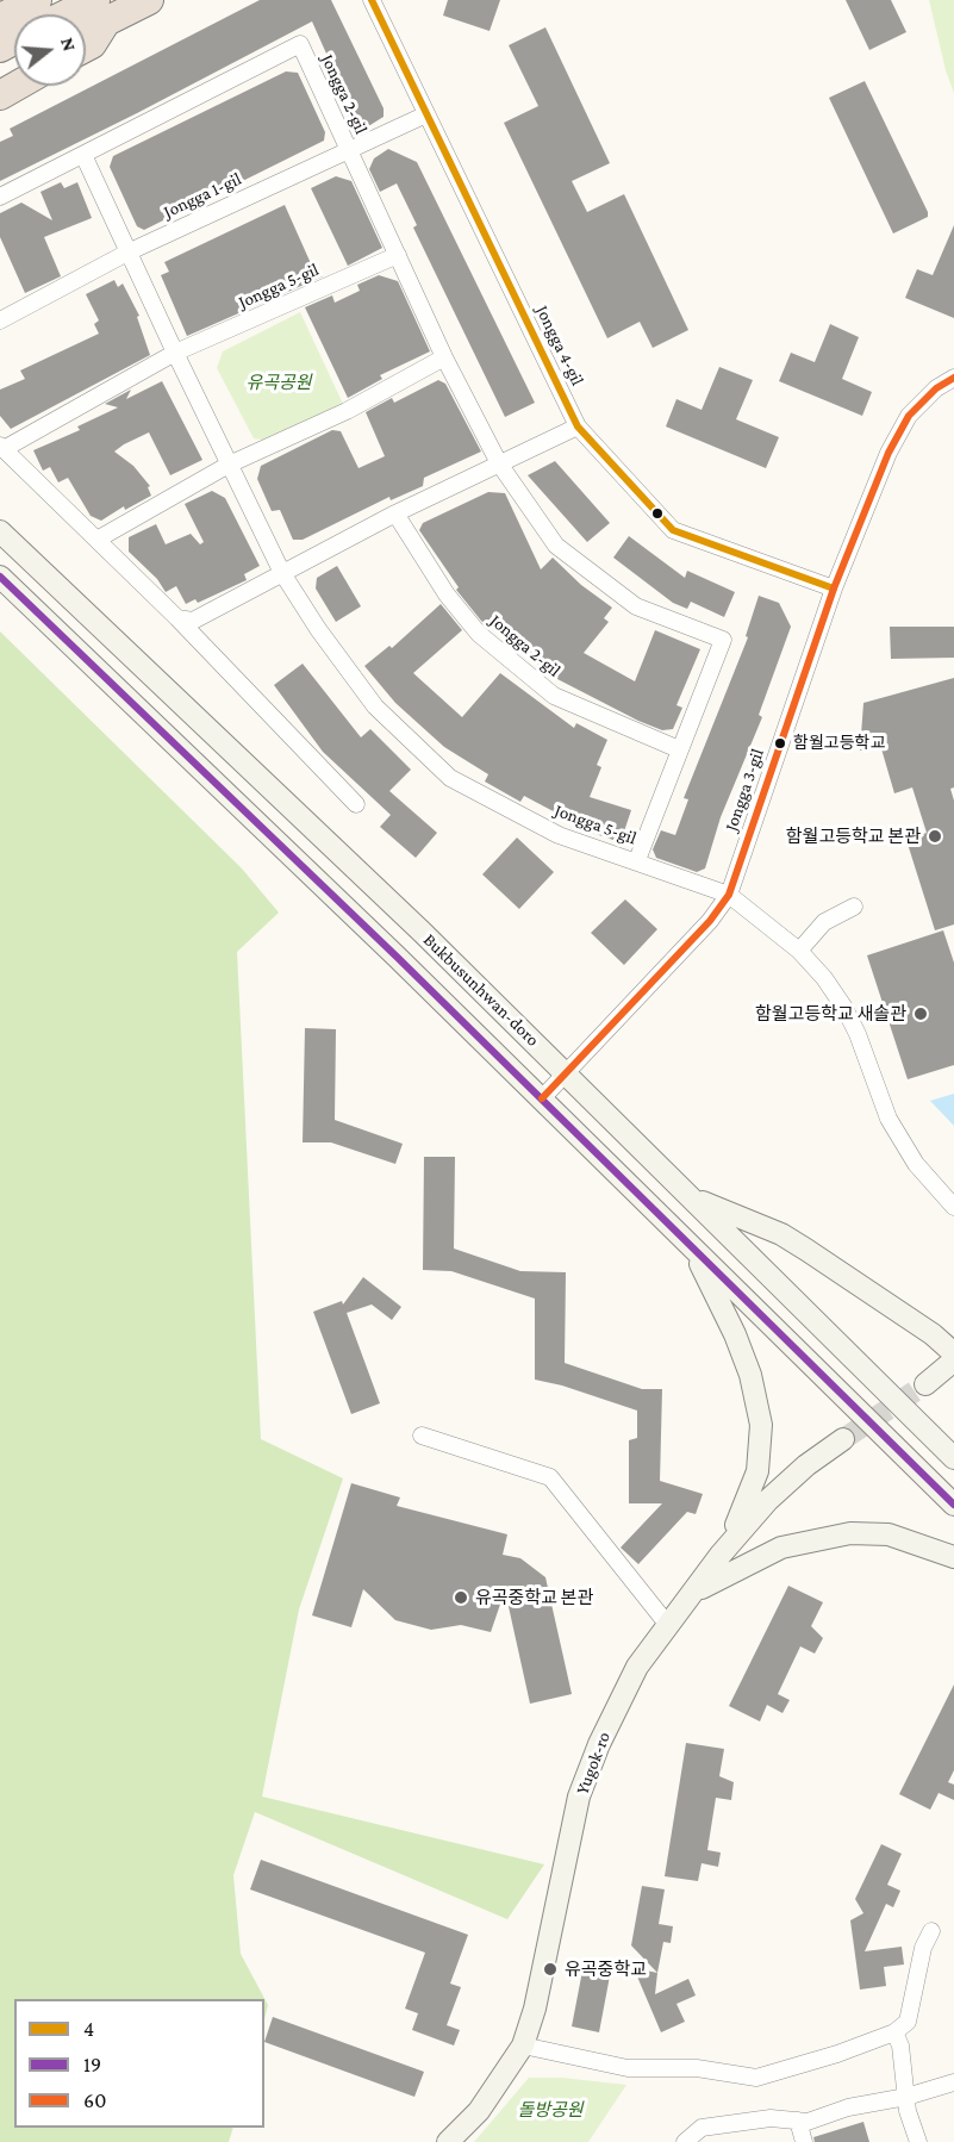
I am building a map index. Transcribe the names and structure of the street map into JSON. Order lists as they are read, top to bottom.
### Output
{
  "streets": {
    "main road": ["Bukbusunhwan-doro", "Yugok-ro"],
    "street": [
      "Jongga 2-gil",
      "Jongga 1-gil",
      "Jongga 5-gil",
      "Jongga 4-gil",
      "Jongga 3-gil"
    ]
  },
  "crossings": [
    ["Jongga 2-gil", "Jongga 1-gil"],
    ["Jongga 2-gil", "Jongga 5-gil"],
    ["Jongga 1-gil", "Jongga 5-gil"],
    ["Jongga 1-gil", "Jongga 4-gil"],
    ["Jongga 5-gil", "Jongga 3-gil"],
    ["Jongga 4-gil", "Jongga 3-gil"],
    ["Jongga 3-gil", "Bukbusunhwan-doro"]
  ],
  "parks": ["유곡공원", "돌방공원"],
  "places": [
    "함월고등학교",
    "함월고등학교 본관",
    "함월고등학교 새솔관",
    "유곡중학교 본관",
    "유곡중학교"
  ],
  "lines": ["transit line 4", "transit line 60", "transit line 19"],
  "legend": ["4", "19", "60"],
  "north": "right"
}
